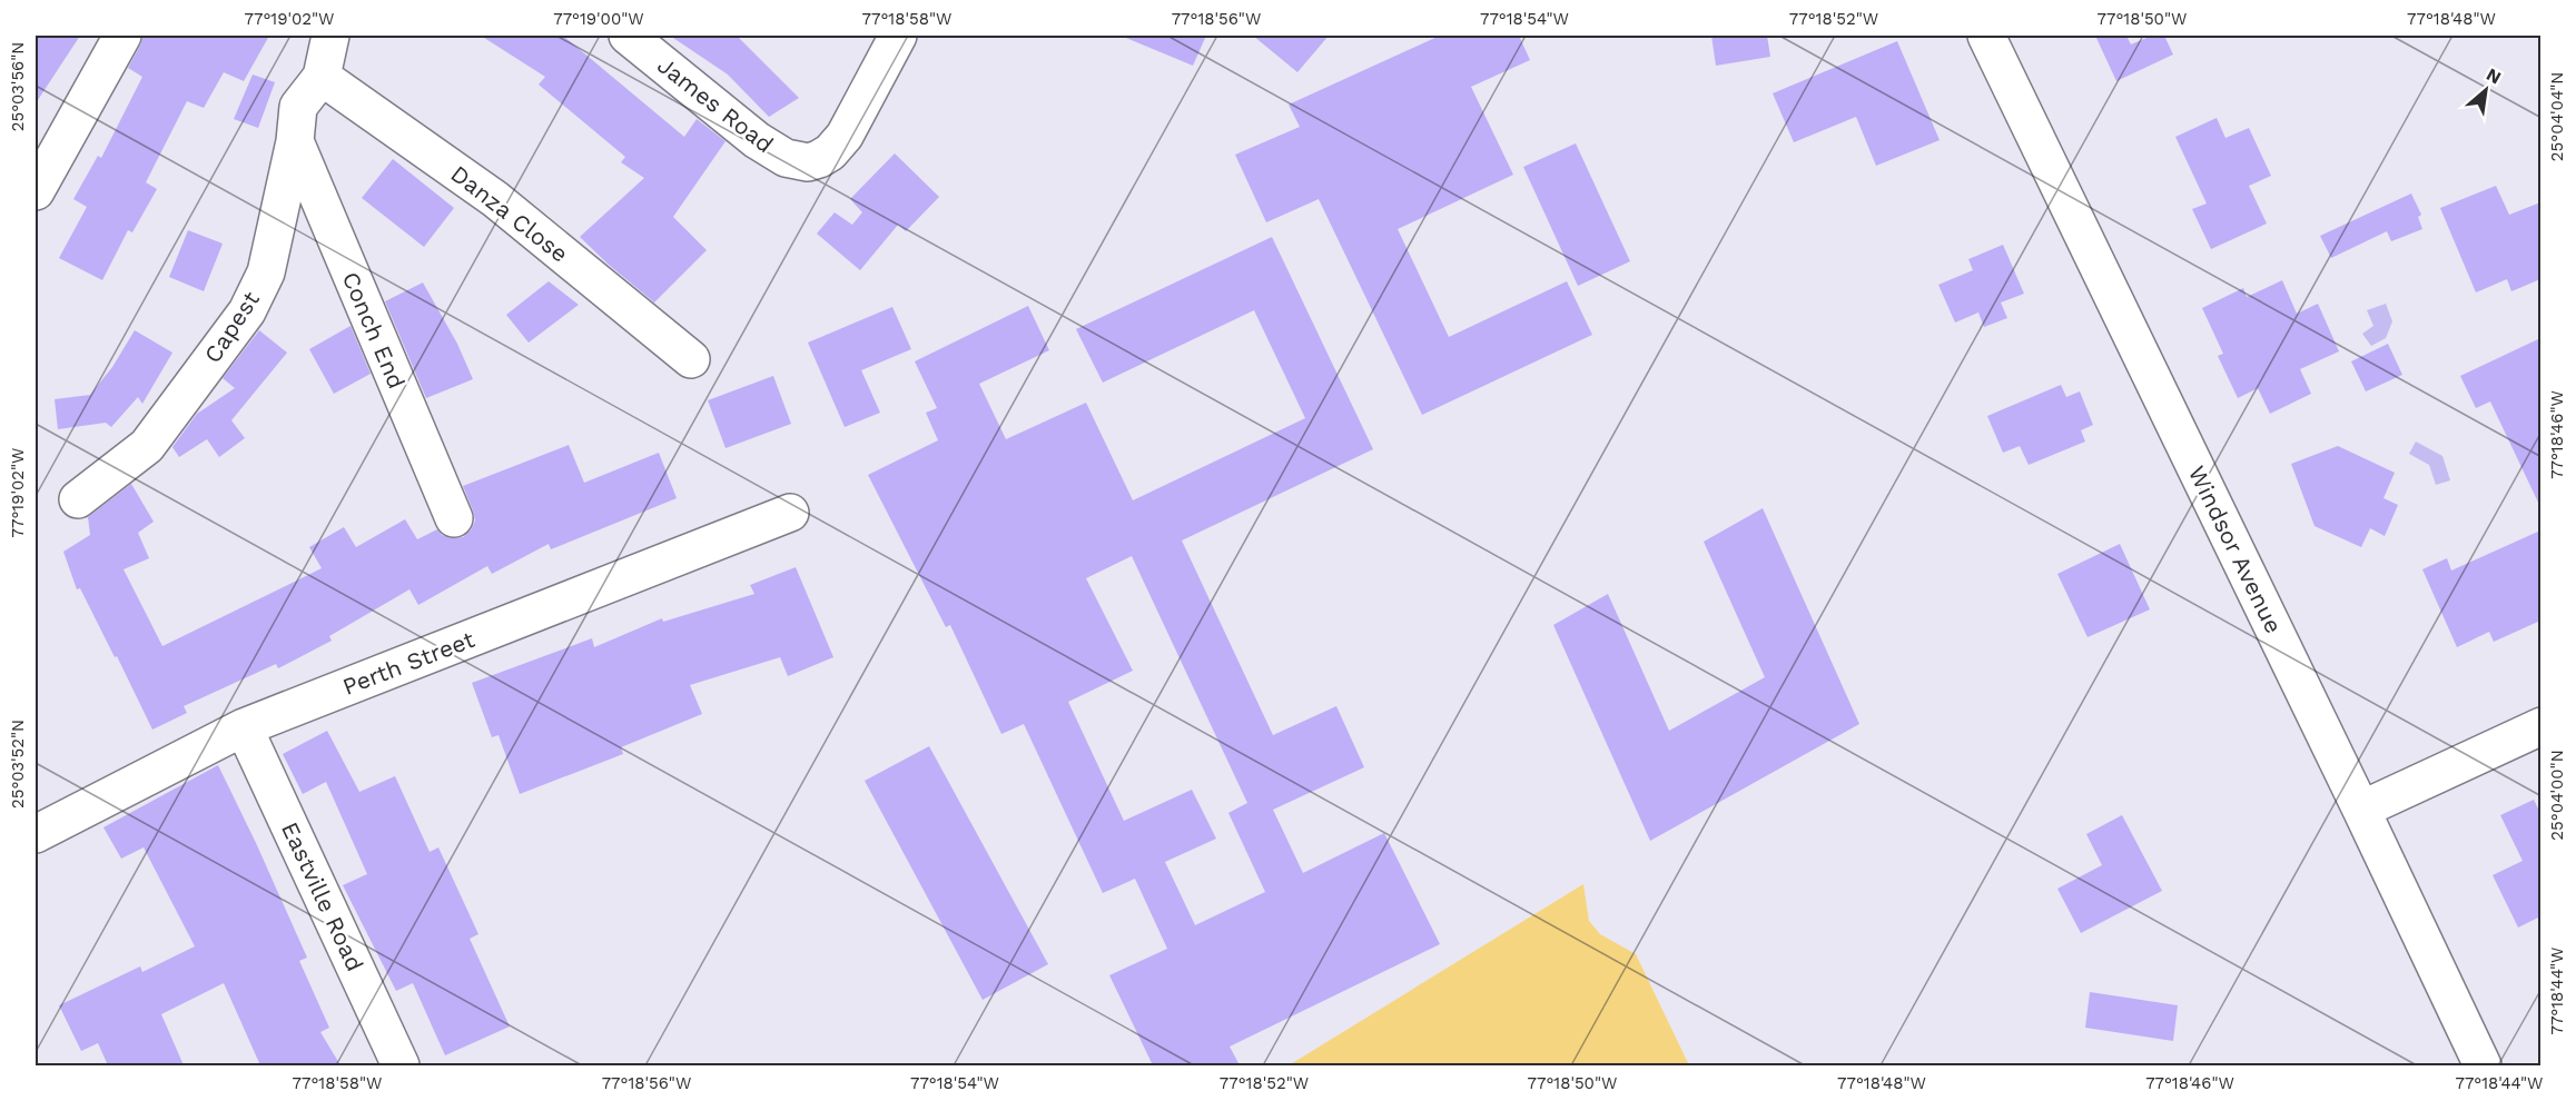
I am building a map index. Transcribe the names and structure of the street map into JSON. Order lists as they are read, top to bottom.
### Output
{
  "streets": {
    "street": [
      "James Road",
      "Danza Close",
      "Capest",
      "Conch End",
      "Windsor Avenue",
      "Perth Street",
      "Eastville Road"
    ]
  },
  "crossings": [
    ["Danza Close", "Capest"],
    ["Capest", "Conch End"],
    ["Perth Street", "Eastville Road"]
  ],
  "north": "top right",
  "coordinates": [
    "77°19'02\"W",
    "77°19'00\"W",
    "77°18'58\"W",
    "77°18'56\"W",
    "77°18'54\"W",
    "77°18'52\"W",
    "77°18'50\"W",
    "77°18'48\"W",
    "25°03'56\"N",
    "25°04'04\"N",
    "77°18'46\"W",
    "25°03'52\"N",
    "25°04'00\"N",
    "77°18'44\"W"
  ]
}
